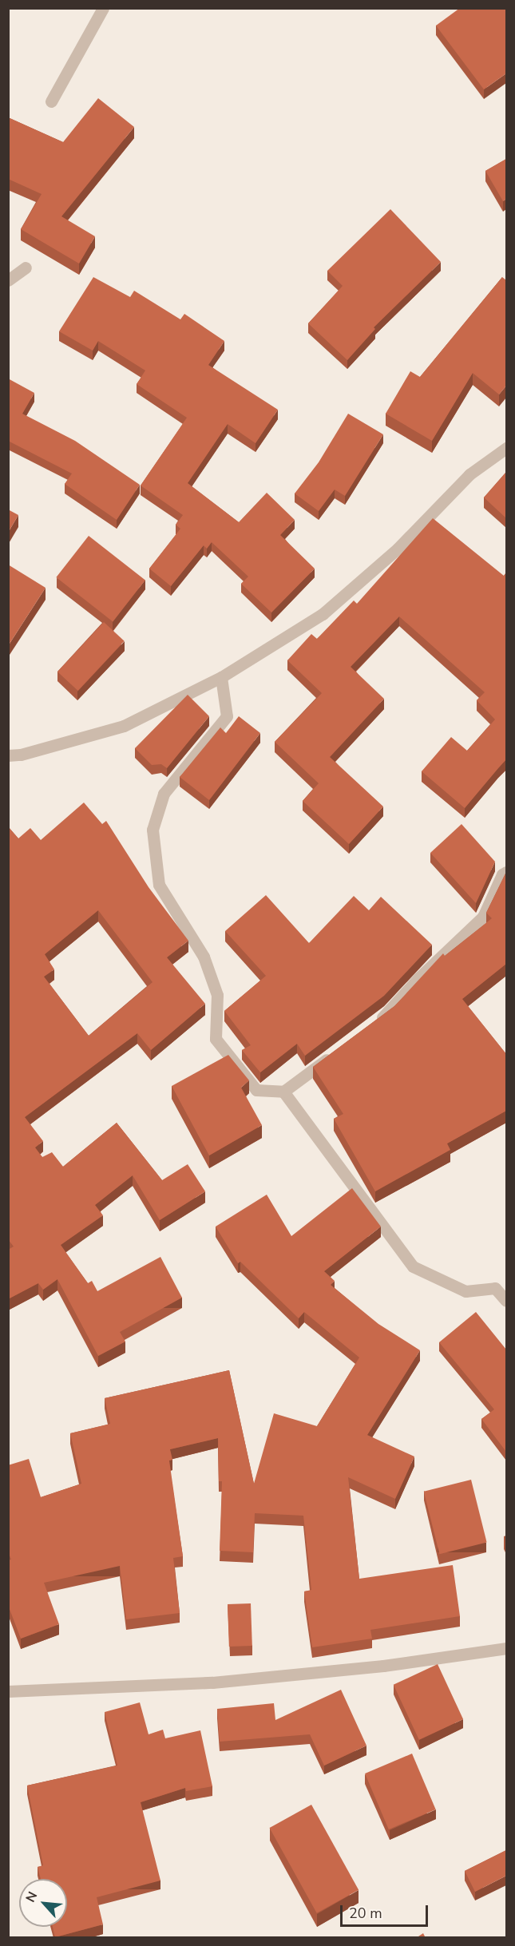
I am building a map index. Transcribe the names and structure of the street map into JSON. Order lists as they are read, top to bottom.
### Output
{
  "scale_bar": "20 m",
  "north": "top left"
}
